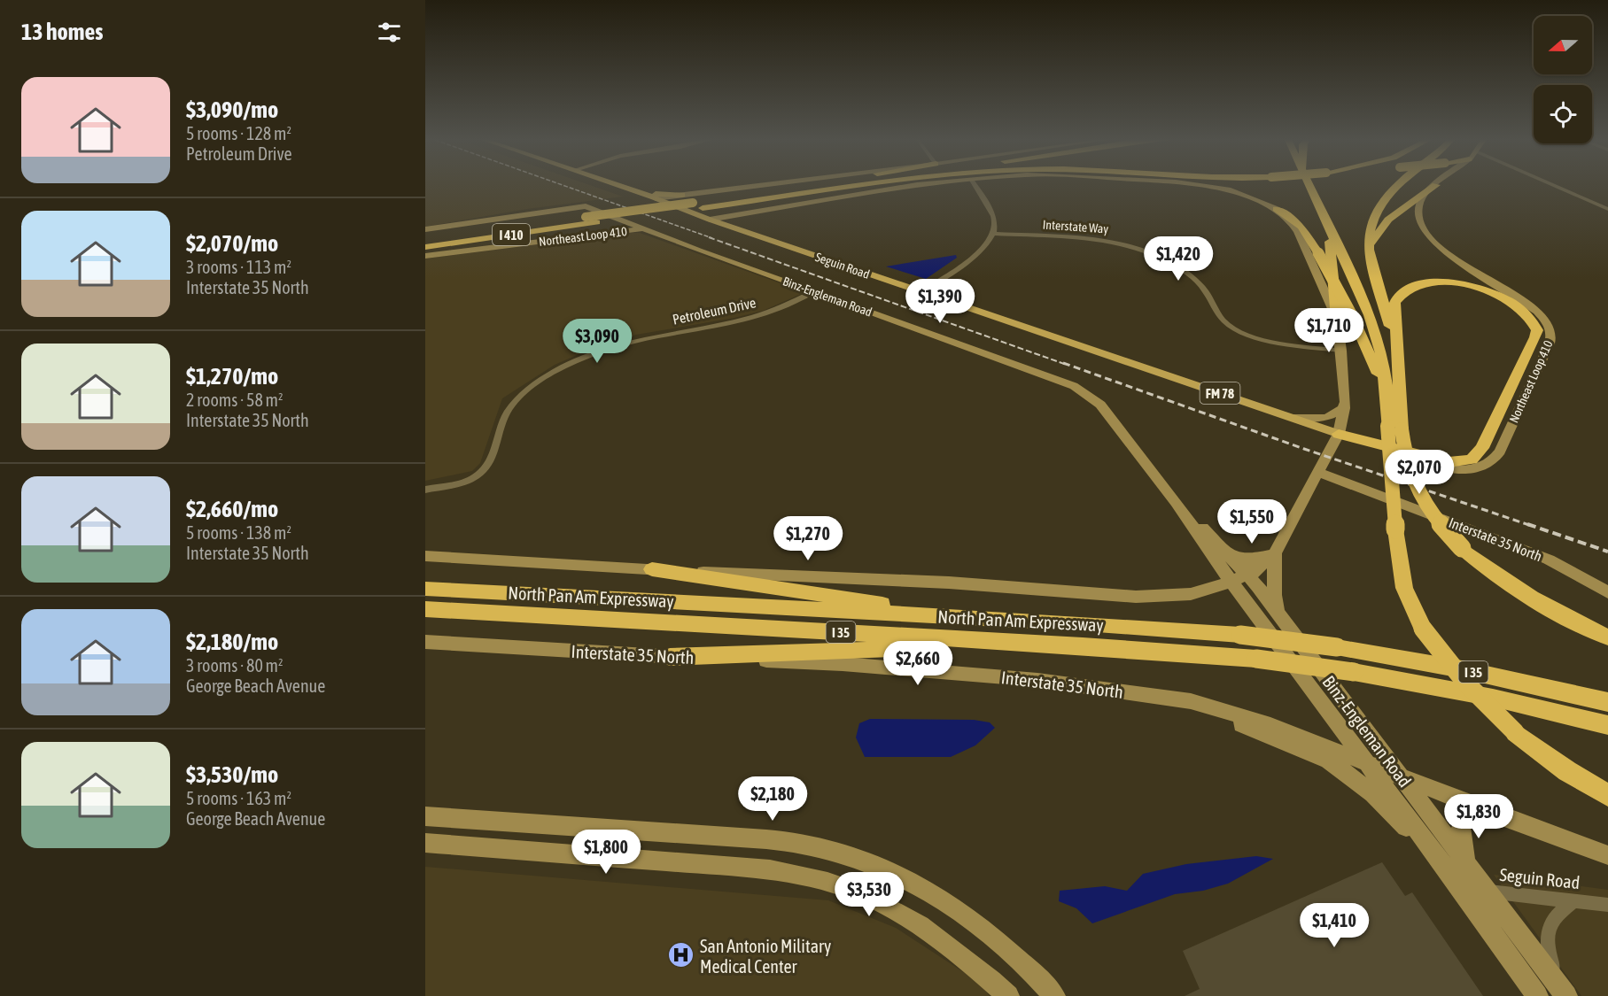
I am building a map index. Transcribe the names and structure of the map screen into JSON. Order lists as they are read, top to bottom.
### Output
{
  "streets": {
    "highway": ["I 410", "North Pan Am Expressway", "I 35"],
    "main road": [
      "Northeast Loop 410",
      "Seguin Road",
      "Binz-Engleman Road",
      "FM 78",
      "Interstate 35 North"
    ],
    "street": ["Interstate Way", "Petroleum Drive"]
  },
  "crossings": [
    ["I 410", "Binz-Engleman Road"],
    ["Northeast Loop 410", "Binz-Engleman Road"],
    ["Northeast Loop 410", "FM 78"],
    ["Seguin Road", "Binz-Engleman Road"],
    ["Seguin Road", "FM 78"],
    ["Binz-Engleman Road", "Petroleum Drive"],
    ["Binz-Engleman Road", "Interstate 35 North"]
  ],
  "places": {
    "hospital": ["San Antonio Military Medical Center"]
  },
  "north": "left",
  "page": {
    "heading": "13 homes",
    "list": [
      {
        "name": "$3,090/mo",
        "note": "5 rooms · 128 m² · Petroleum Drive"
      },
      {
        "name": "$2,070/mo",
        "note": "3 rooms · 113 m² · Interstate 35 North"
      },
      {
        "name": "$1,270/mo",
        "note": "2 rooms · 58 m² · Interstate 35 North"
      },
      {
        "name": "$2,660/mo",
        "note": "5 rooms · 138 m² · Interstate 35 North"
      },
      {
        "name": "$2,180/mo",
        "note": "3 rooms · 80 m² · George Beach Avenue"
      },
      {
        "name": "$3,530/mo",
        "note": "5 rooms · 163 m² · George Beach Avenue"
      }
    ],
    "price": [
      "$1,420",
      "$1,390",
      "$1,710",
      "$3,090",
      "$2,070",
      "$1,550",
      "$1,270",
      "$2,660",
      "$2,180",
      "$1,830",
      "$1,800",
      "$3,530",
      "$1,410"
    ]
  }
}
